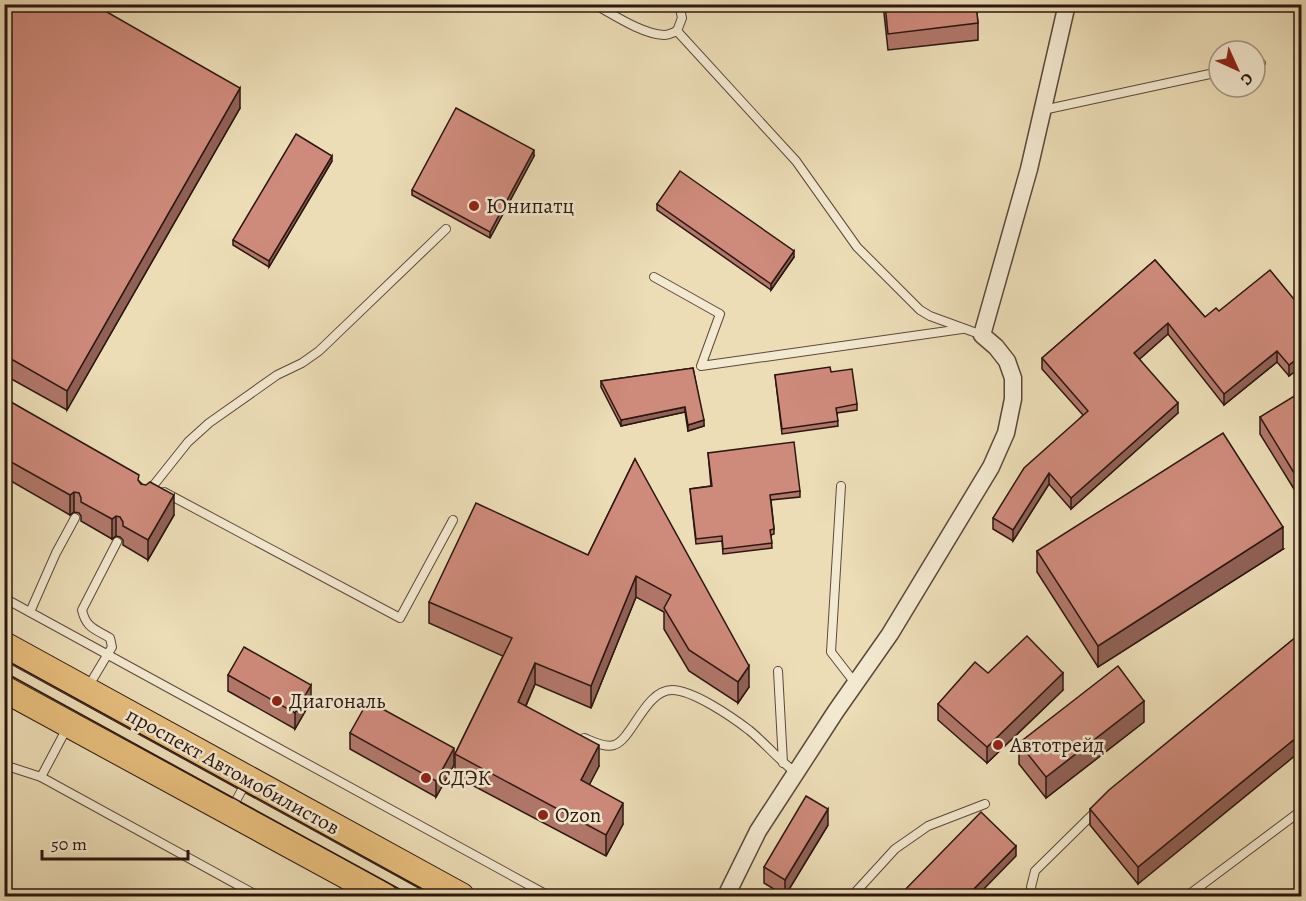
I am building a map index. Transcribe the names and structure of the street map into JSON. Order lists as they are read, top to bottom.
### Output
{
  "streets": {
    "main road": ["проспект Автомобилистов"]
  },
  "places": [
    "Юнипатц",
    "Диагональ",
    "Автотрейд",
    "СДЭК",
    "Ozon"
  ],
  "scale_bar": "50 m",
  "north": "bottom right"
}
